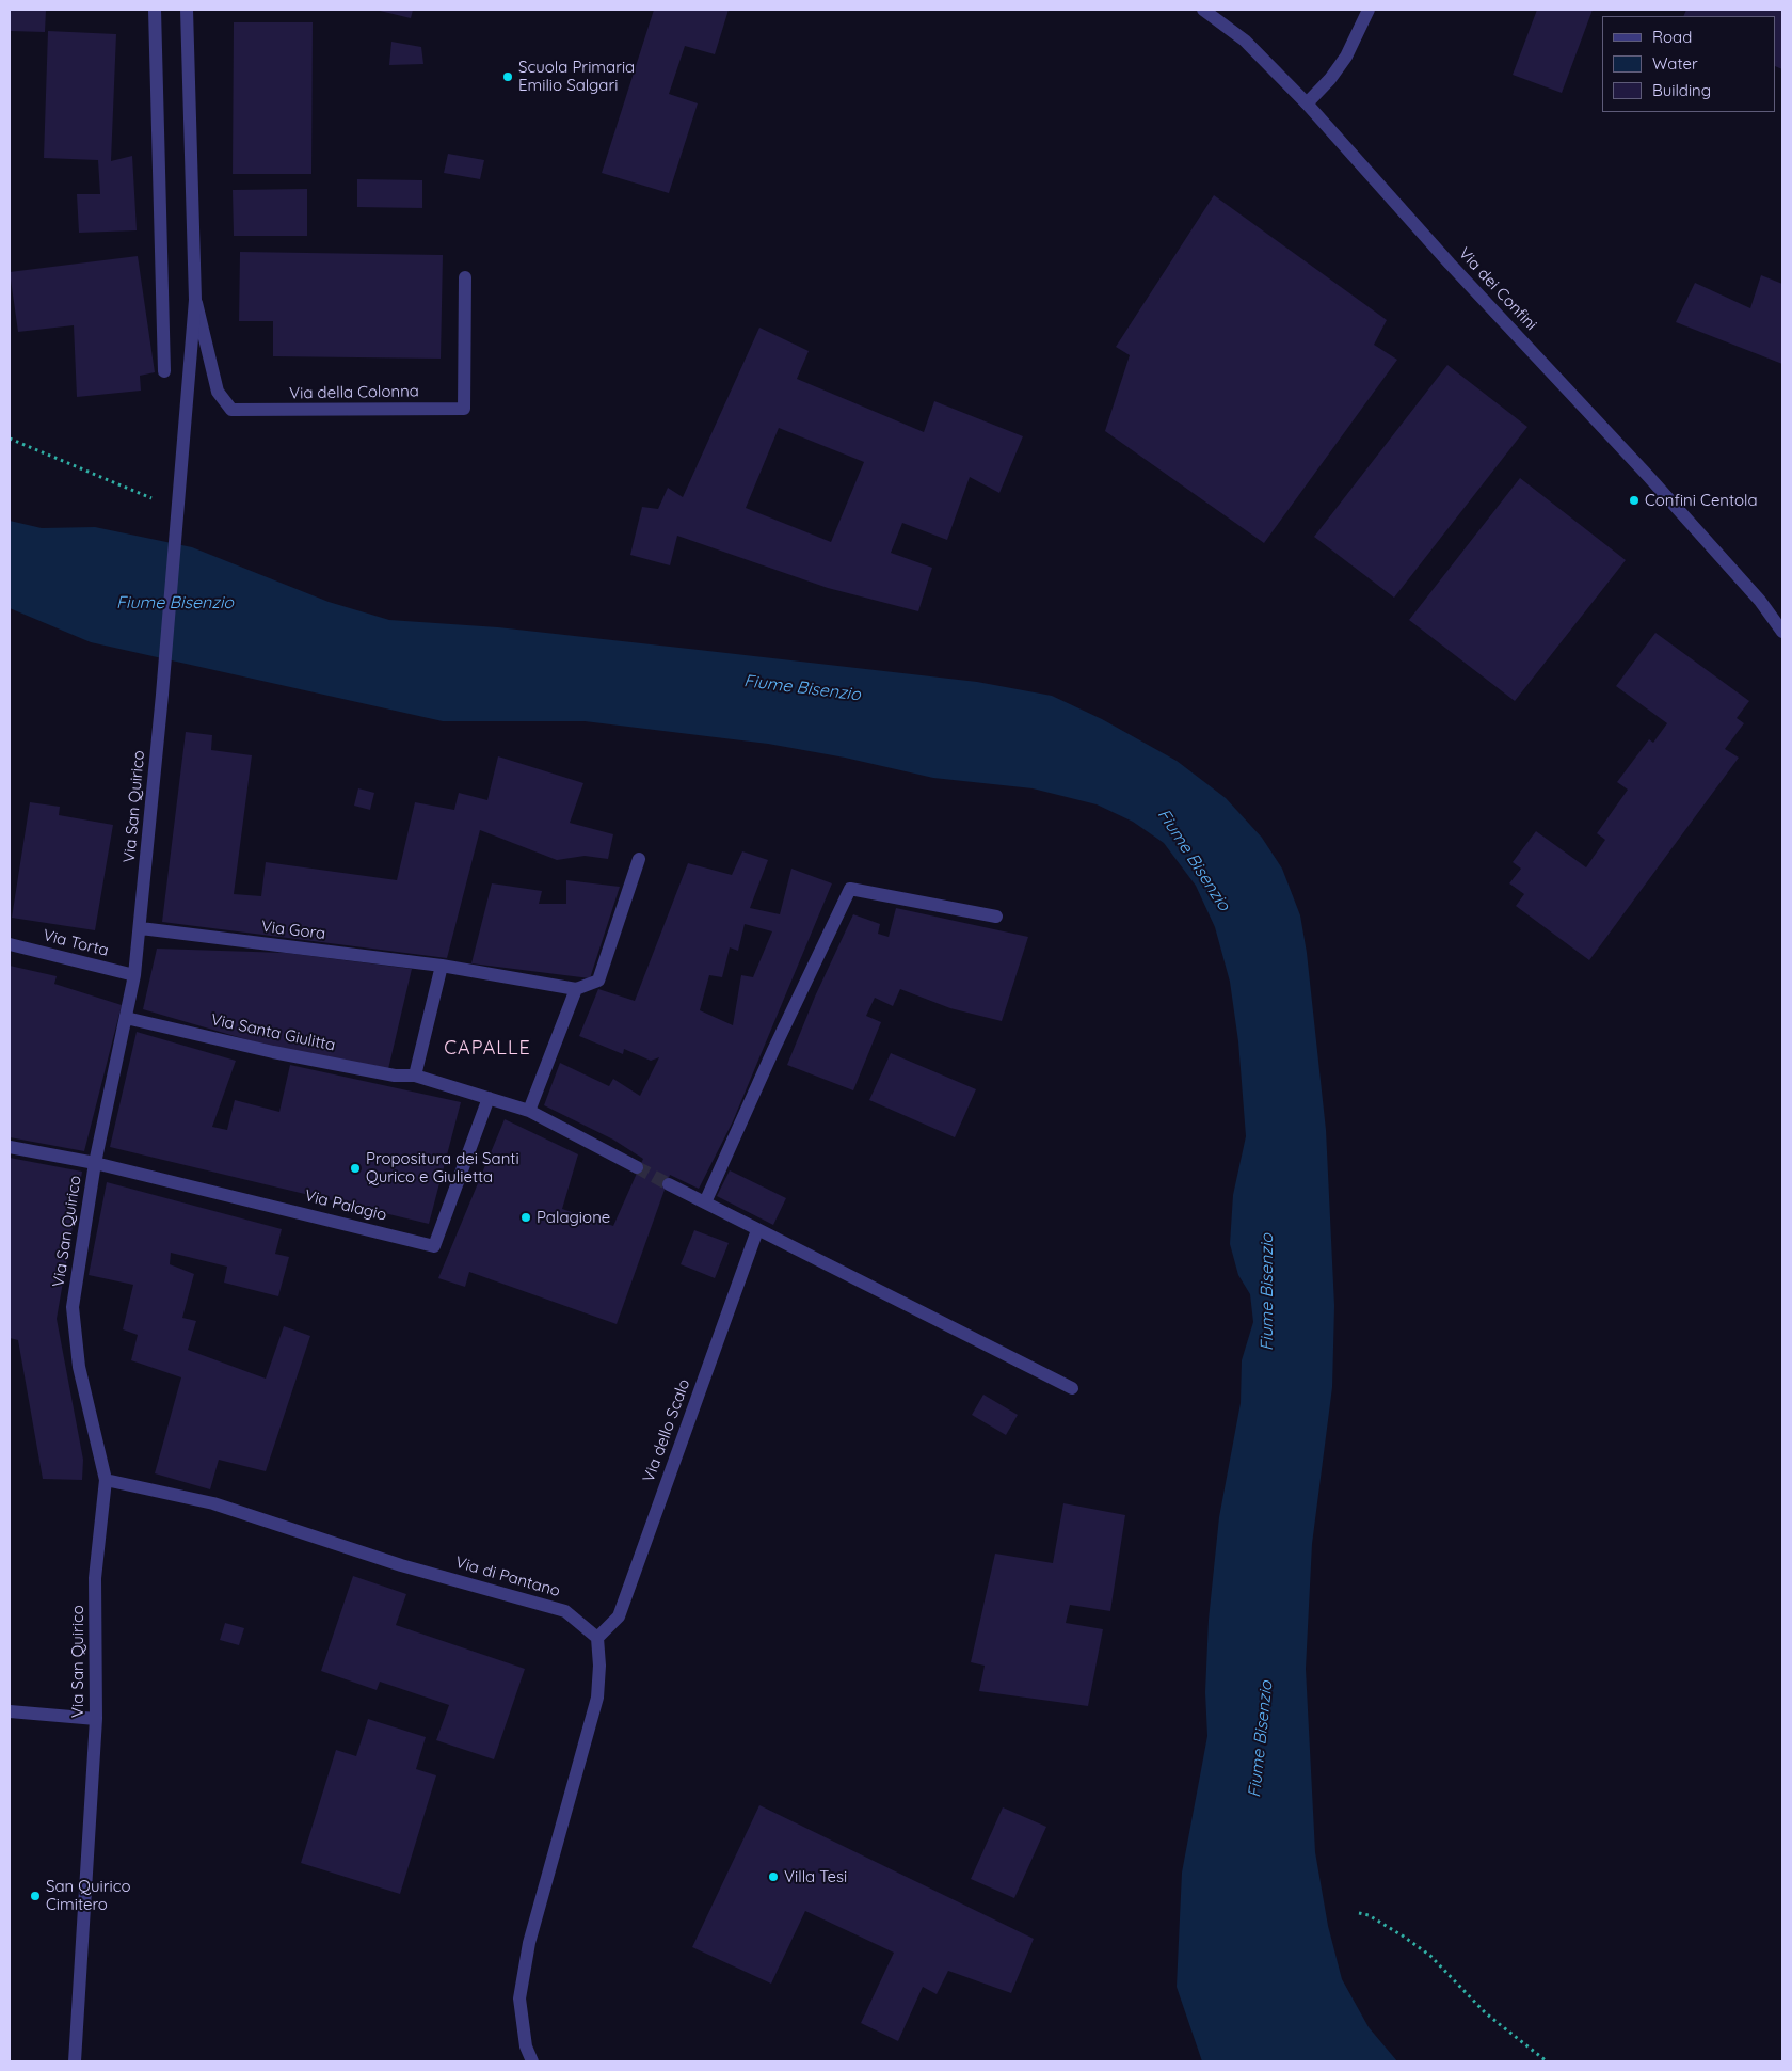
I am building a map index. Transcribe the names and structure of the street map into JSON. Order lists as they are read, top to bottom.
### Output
{
  "streets": {
    "street": [
      "Via dei Confini",
      "Via della Colonna",
      "Via San Quirico",
      "Via Gora",
      "Via Torta",
      "Via Santa Giulitta",
      "Via Palagio",
      "Via dello Scalo",
      "Via di Pantano"
    ]
  },
  "crossings": [
    ["Via della Colonna", "Via San Quirico"],
    ["Via San Quirico", "Via Gora"],
    ["Via San Quirico", "Via Torta"],
    ["Via San Quirico", "Via Santa Giulitta"],
    ["Via San Quirico", "Via Palagio"],
    ["Via San Quirico", "Via di Pantano"],
    ["Via Santa Giulitta", "Via Palagio"],
    ["Via dello Scalo", "Via di Pantano"]
  ],
  "districts": ["CAPALLE"],
  "water": ["Fiume Bisenzio"],
  "places": [
    "Scuola Primaria Emilio Salgari",
    "Confini Centola",
    "Propositura dei Santi Qurico e Giulietta",
    "Palagione",
    "Villa Tesi",
    "San Quirico Cimitero"
  ],
  "legend": ["Road", "Water", "Building"]
}
